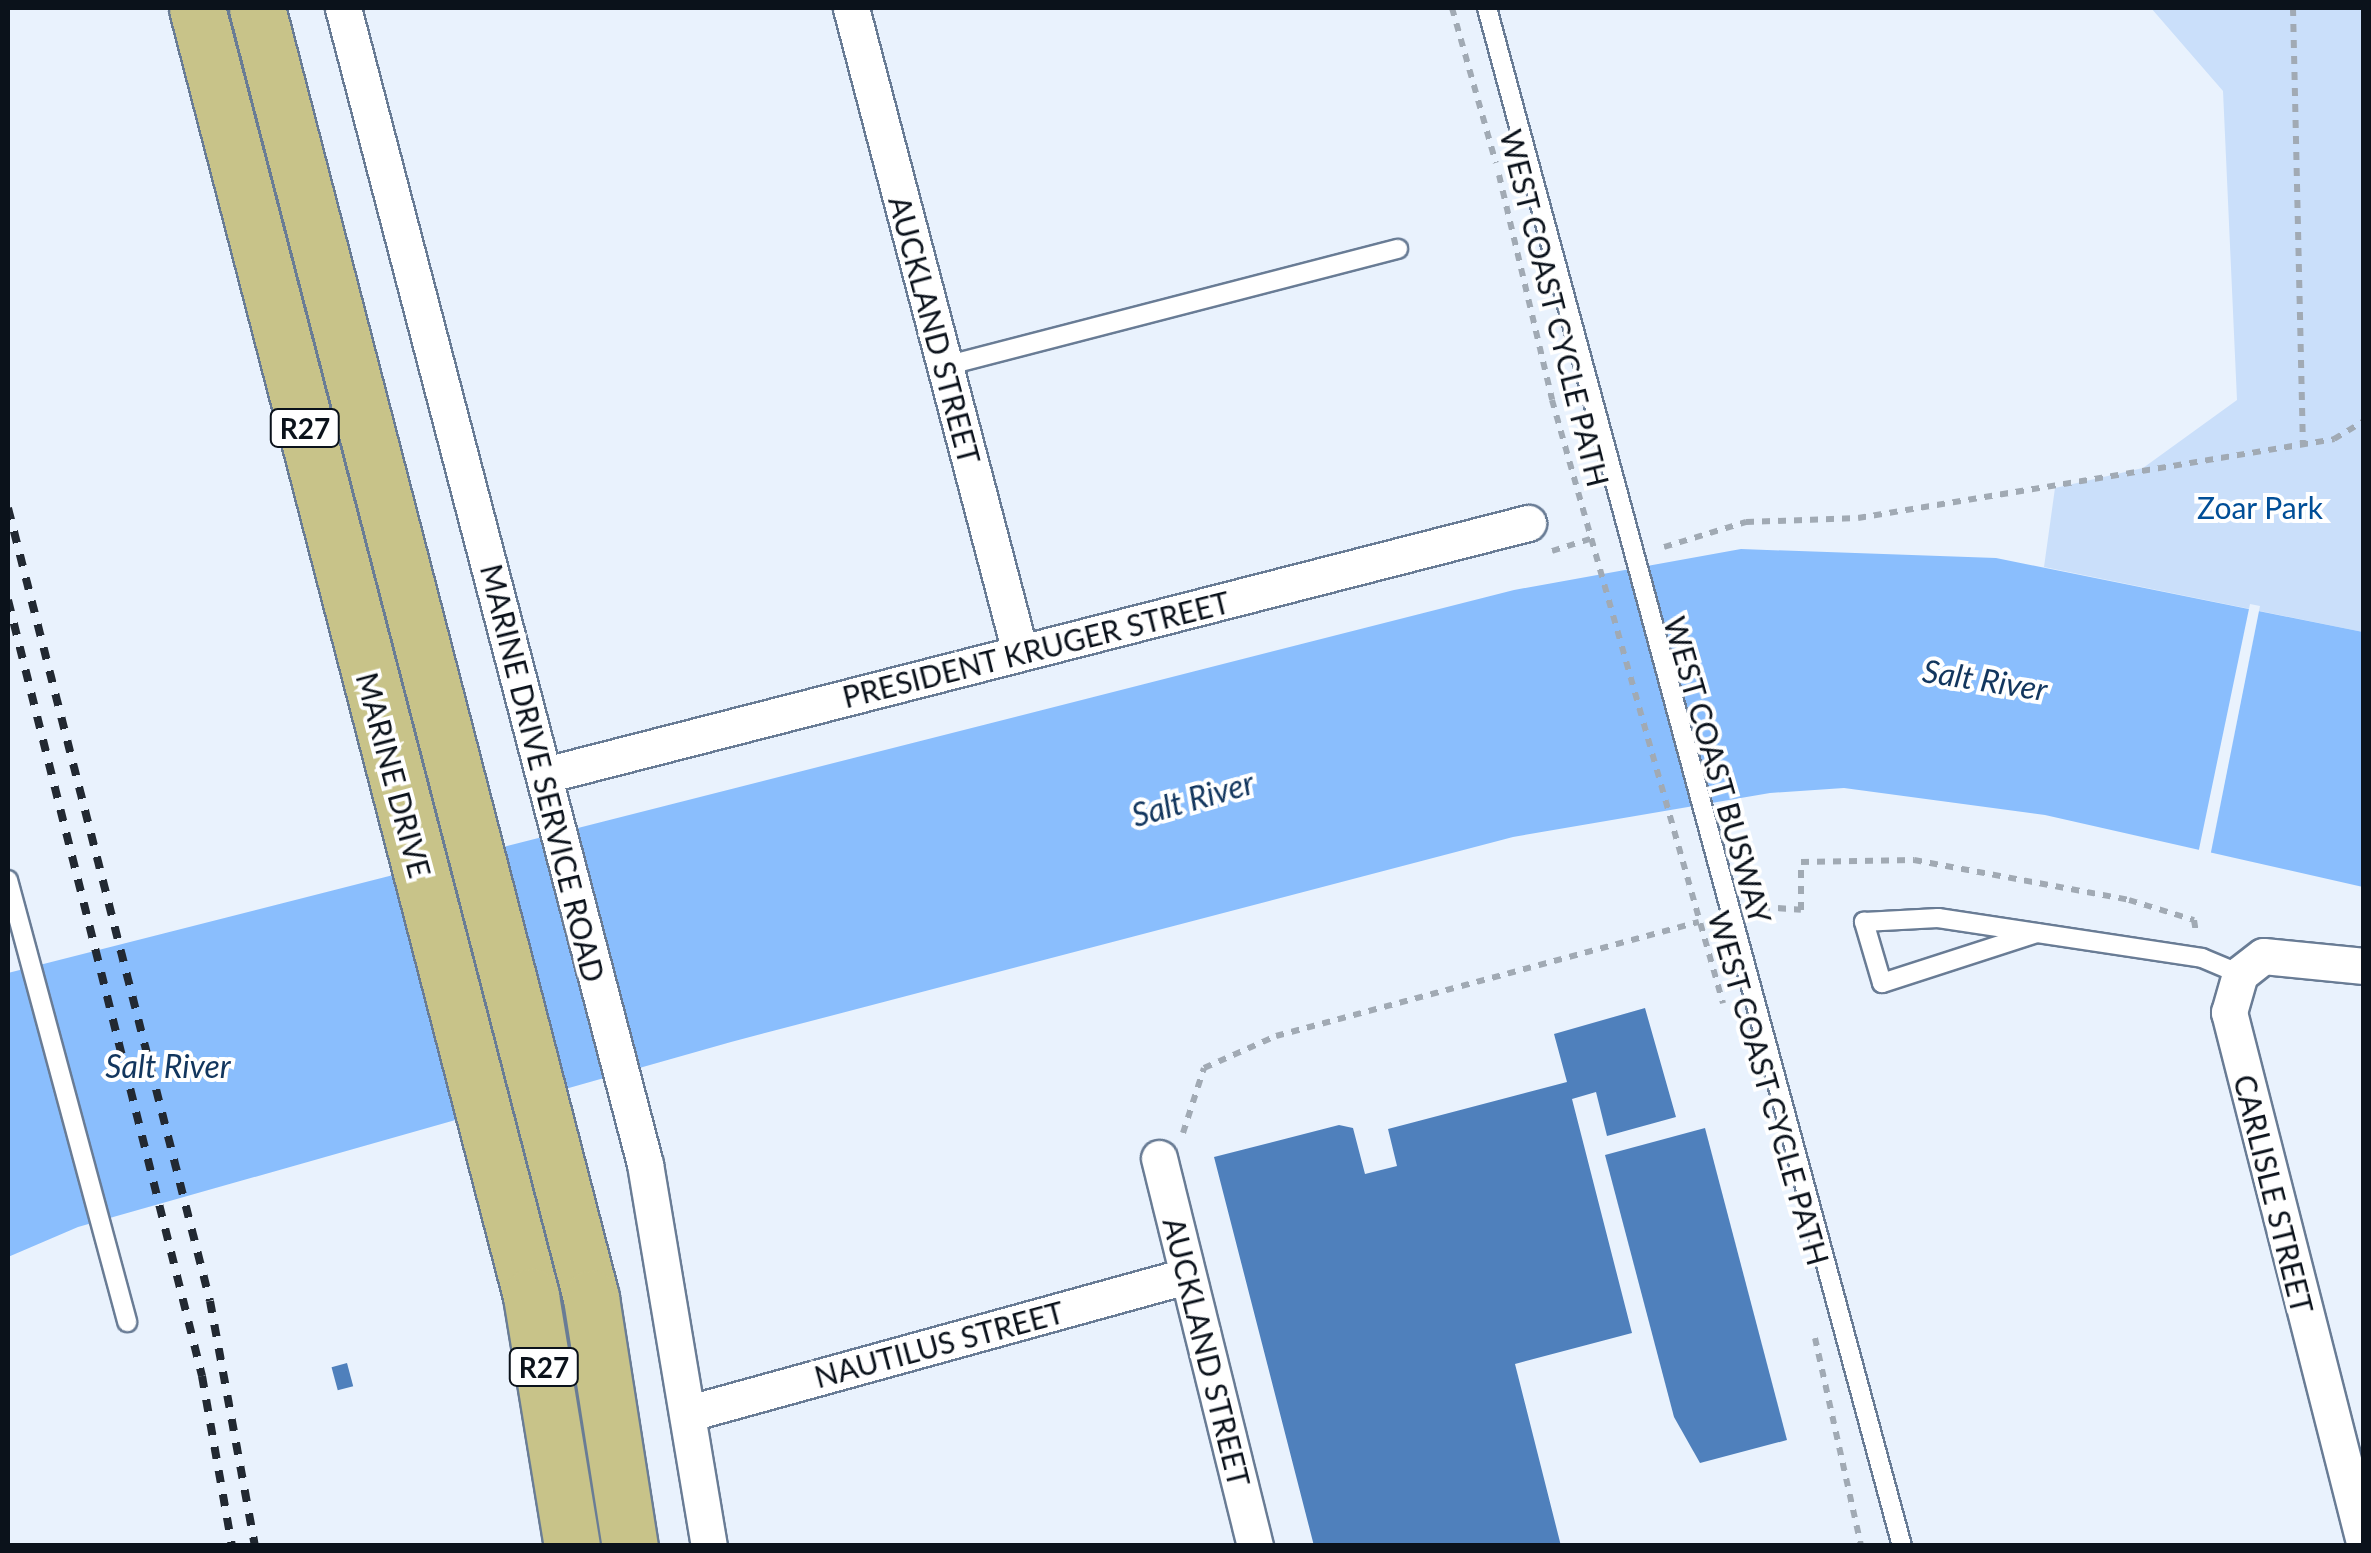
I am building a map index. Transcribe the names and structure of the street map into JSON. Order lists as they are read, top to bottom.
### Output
{
  "streets": {
    "main road": ["R27", "MARINE DRIVE"],
    "street": [
      "AUCKLAND STREET",
      "PRESIDENT KRUGER STREET",
      "MARINE DRIVE SERVICE ROAD",
      "CARLISLE STREET",
      "NAUTILUS STREET"
    ],
    "lane": ["WEST COAST BUSWAY"],
    "path": ["WEST COAST CYCLE PATH"]
  },
  "crossings": [
    ["AUCKLAND STREET", "PRESIDENT KRUGER STREET"],
    ["AUCKLAND STREET", "NAUTILUS STREET"],
    ["PRESIDENT KRUGER STREET", "MARINE DRIVE SERVICE ROAD"],
    ["MARINE DRIVE SERVICE ROAD", "NAUTILUS STREET"]
  ],
  "water": ["Salt River"],
  "parks": ["Zoar Park"]
}
